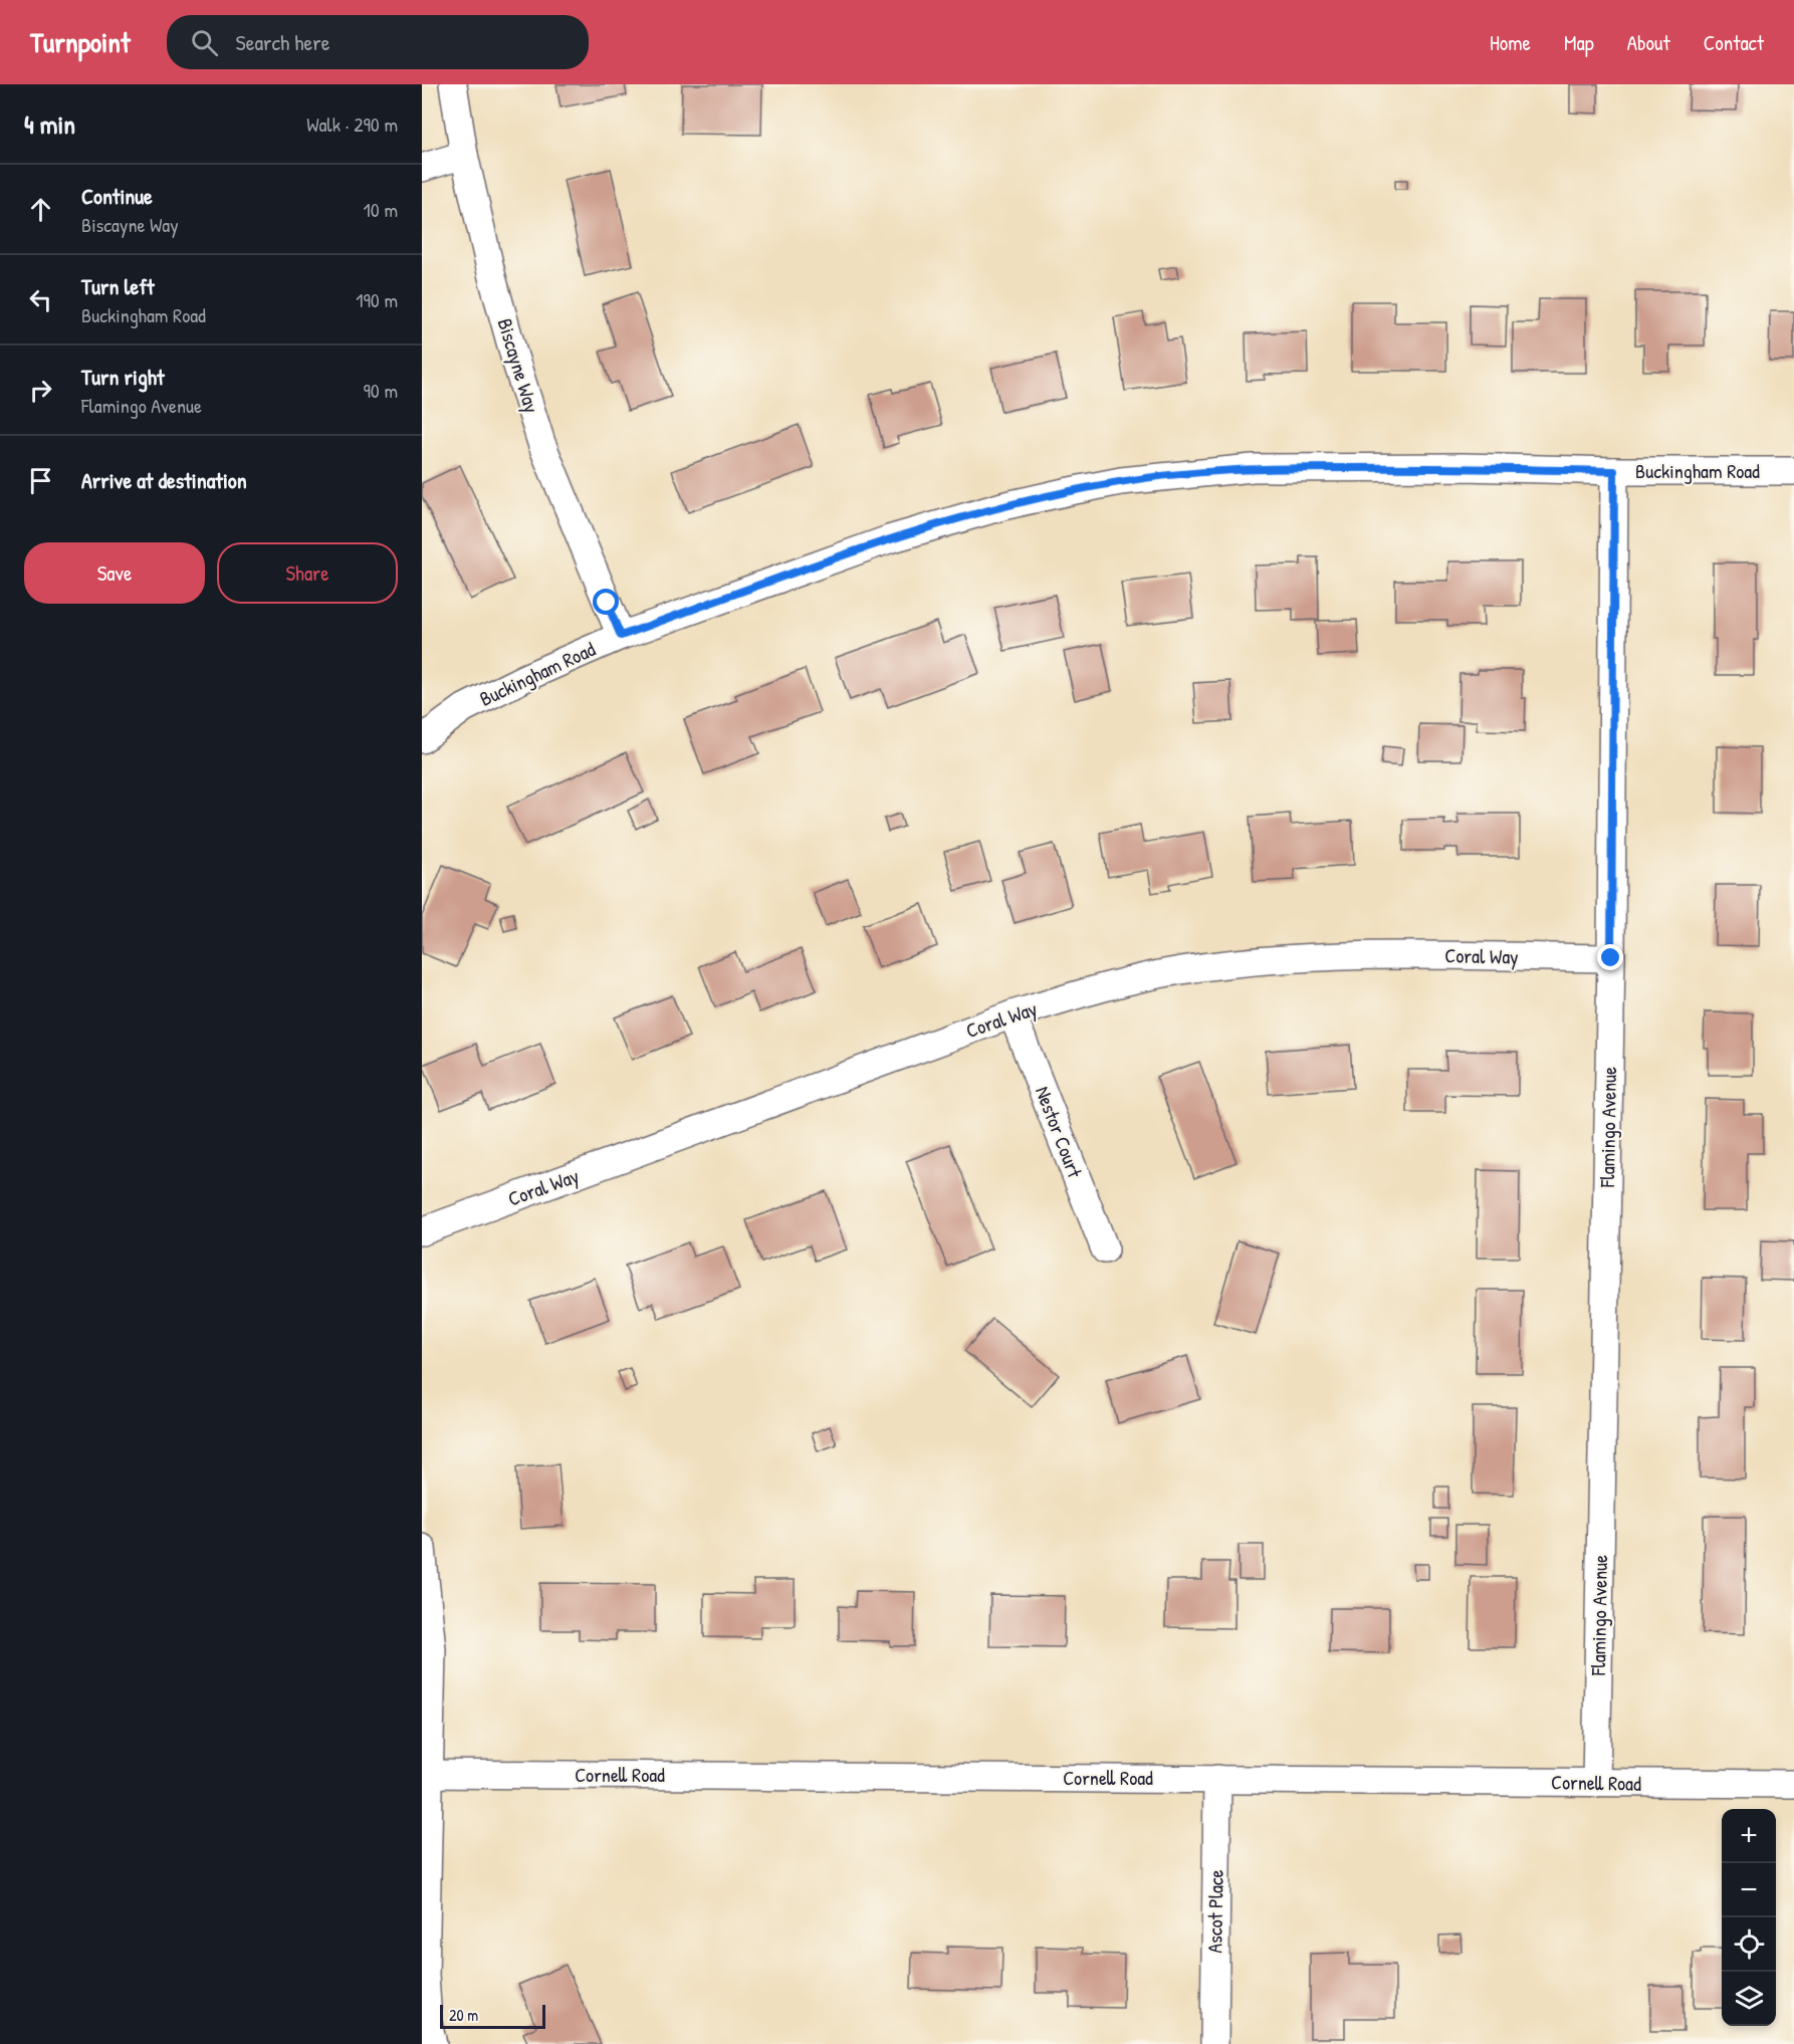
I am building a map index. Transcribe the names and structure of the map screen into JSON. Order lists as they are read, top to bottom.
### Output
{
  "streets": {
    "street": [
      "Biscayne Way",
      "Buckingham Road",
      "Coral Way",
      "Flamingo Avenue",
      "Nestor Court",
      "Cornell Road",
      "Ascot Place"
    ]
  },
  "crossings": [
    ["Biscayne Way", "Buckingham Road"],
    ["Buckingham Road", "Flamingo Avenue"],
    ["Coral Way", "Flamingo Avenue"],
    ["Coral Way", "Nestor Court"],
    ["Flamingo Avenue", "Cornell Road"],
    ["Cornell Road", "Ascot Place"]
  ],
  "scale_bar": "20 m",
  "page": {
    "header": "Turnpoint",
    "search": "Search here",
    "nav": [
      "Home",
      "Map",
      "About",
      "Contact"
    ],
    "heading": ["4 min", "Walk · 290 m"],
    "list": [
      ["Continue", "Biscayne Way", "10 m"],
      ["Turn left", "Buckingham Road", "190 m"],
      ["Turn right", "Flamingo Avenue", "90 m"],
      "Arrive at destination"
    ],
    "buttons": ["Save", "Share"],
    "map_buttons": ["+", "−"],
    "scale": "20 m"
  }
}
